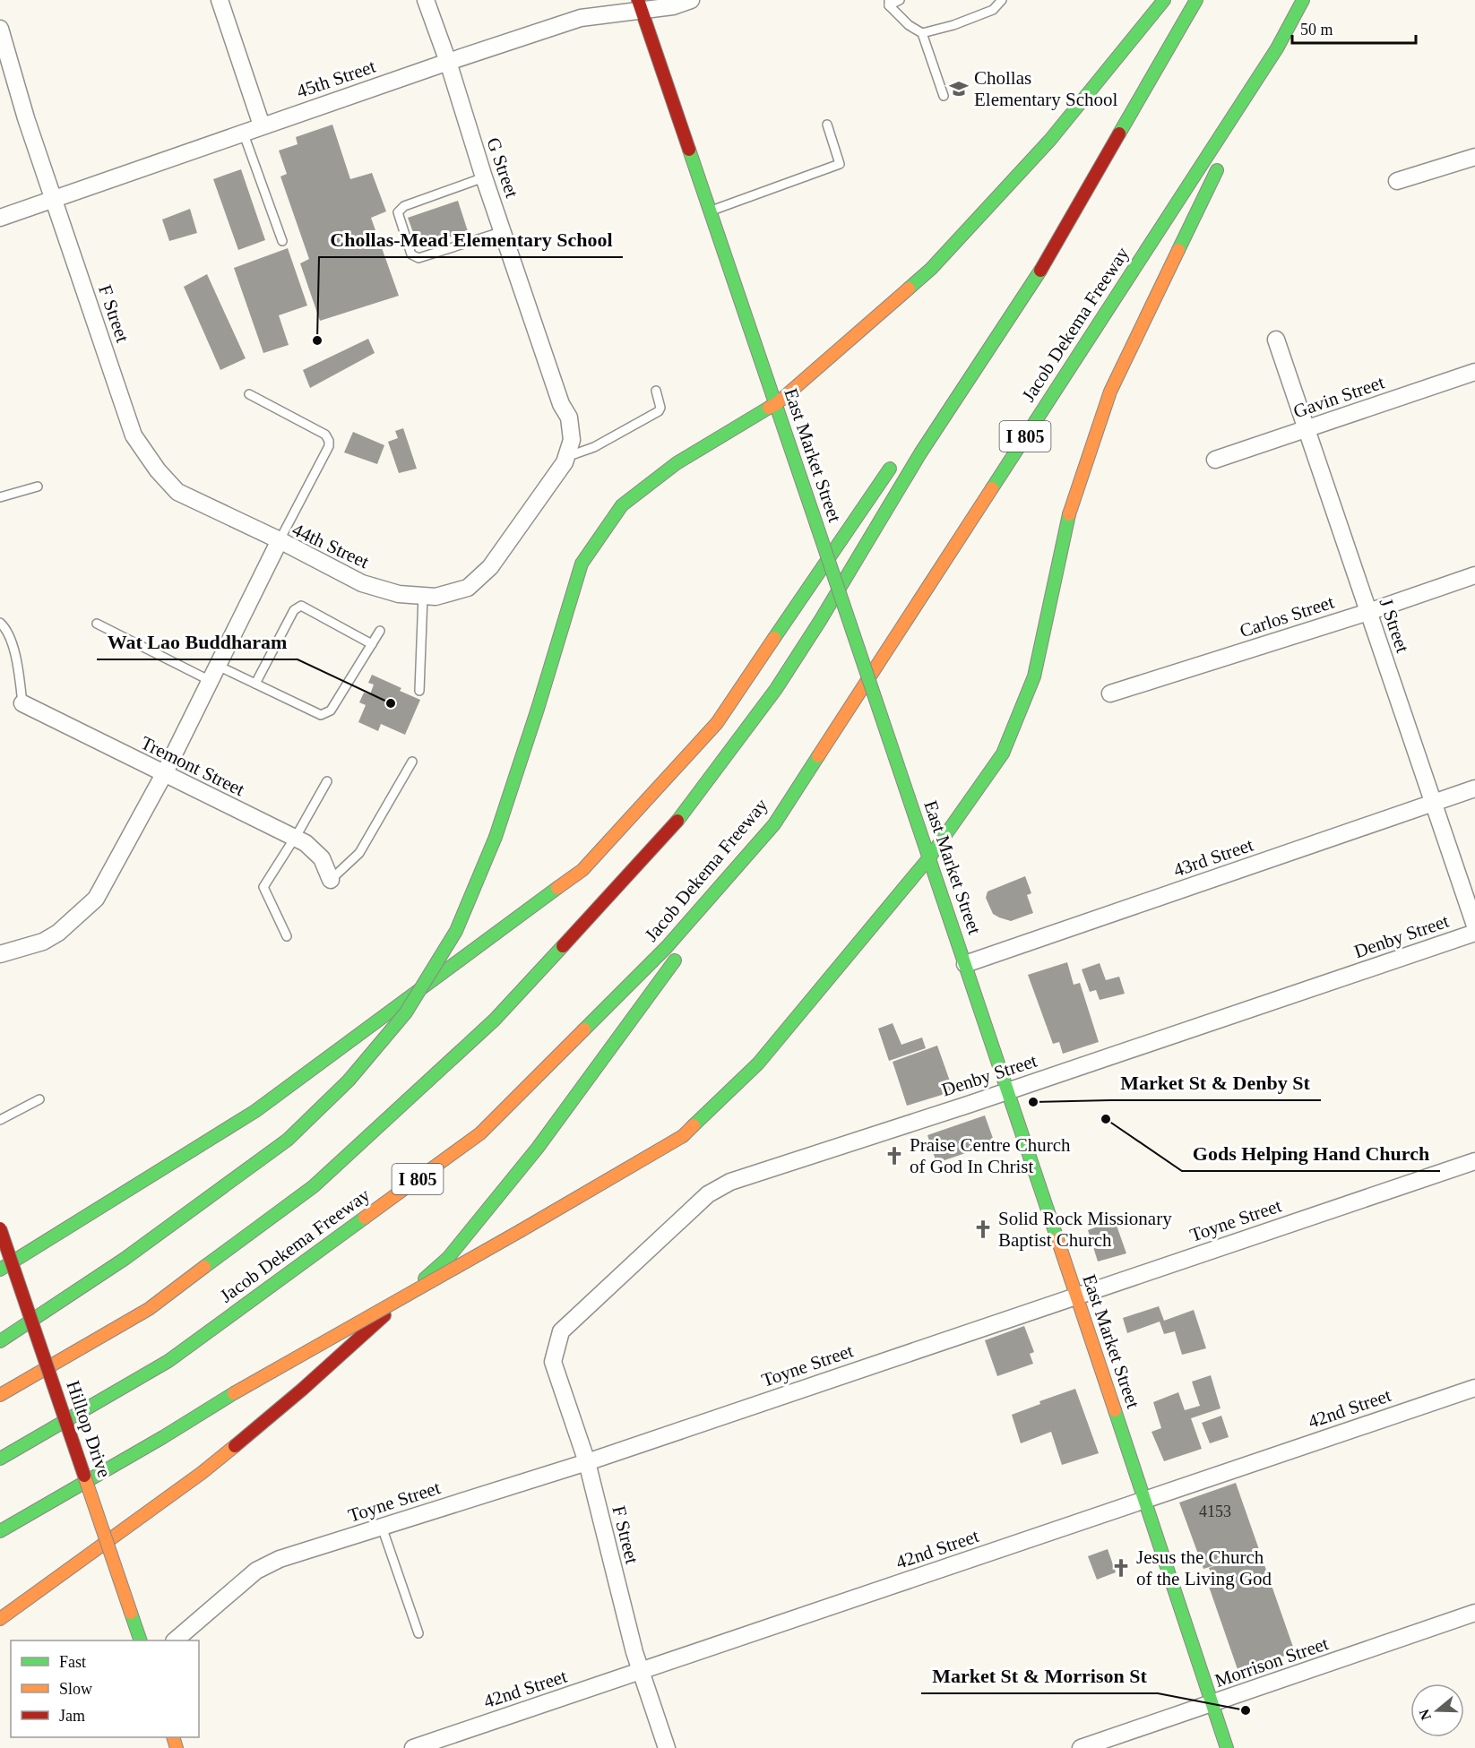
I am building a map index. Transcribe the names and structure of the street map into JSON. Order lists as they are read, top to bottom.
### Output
{
  "streets": {
    "main road": [
      "Jacob Dekema Freeway",
      "I 805",
      "East Market Street",
      "Hilltop Drive"
    ],
    "street": [
      "45th Street",
      "G Street",
      "F Street",
      "Gavin Street",
      "44th Street",
      "Carlos Street",
      "J Street",
      "Tremont Street",
      "43rd Street",
      "Denby Street",
      "Toyne Street",
      "42nd Street",
      "Morrison Street"
    ]
  },
  "crossings": [
    ["45th Street", "G Street"],
    ["45th Street", "F Street"],
    ["45th Street", "East Market Street"],
    ["G Street", "44th Street"],
    ["F Street", "44th Street"],
    ["F Street", "Denby Street"],
    ["F Street", "Toyne Street"],
    ["F Street", "42nd Street"],
    ["Gavin Street", "J Street"],
    ["East Market Street", "43rd Street"],
    ["East Market Street", "Denby Street"],
    ["East Market Street", "Toyne Street"],
    ["East Market Street", "42nd Street"],
    ["East Market Street", "Morrison Street"],
    ["44th Street", "Tremont Street"],
    ["Carlos Street", "J Street"],
    ["J Street", "43rd Street"]
  ],
  "places": {
    "school or university": ["Chollas Elementary School"],
    "other": [
      "Chollas-Mead Elementary School",
      "Wat Lao Buddharam",
      "Market St & Denby St",
      "Gods Helping Hand Church",
      "Market St & Morrison St"
    ],
    "church": ["Praise Centre Church of God In Christ", "Solid Rock Missionary Baptist Church", "Jesus the Church of the Living God"]
  },
  "house_numbers": ["4153"],
  "legend": ["Fast", "Slow", "Jam"],
  "scale_bar": "50 m",
  "north": "left"
}
